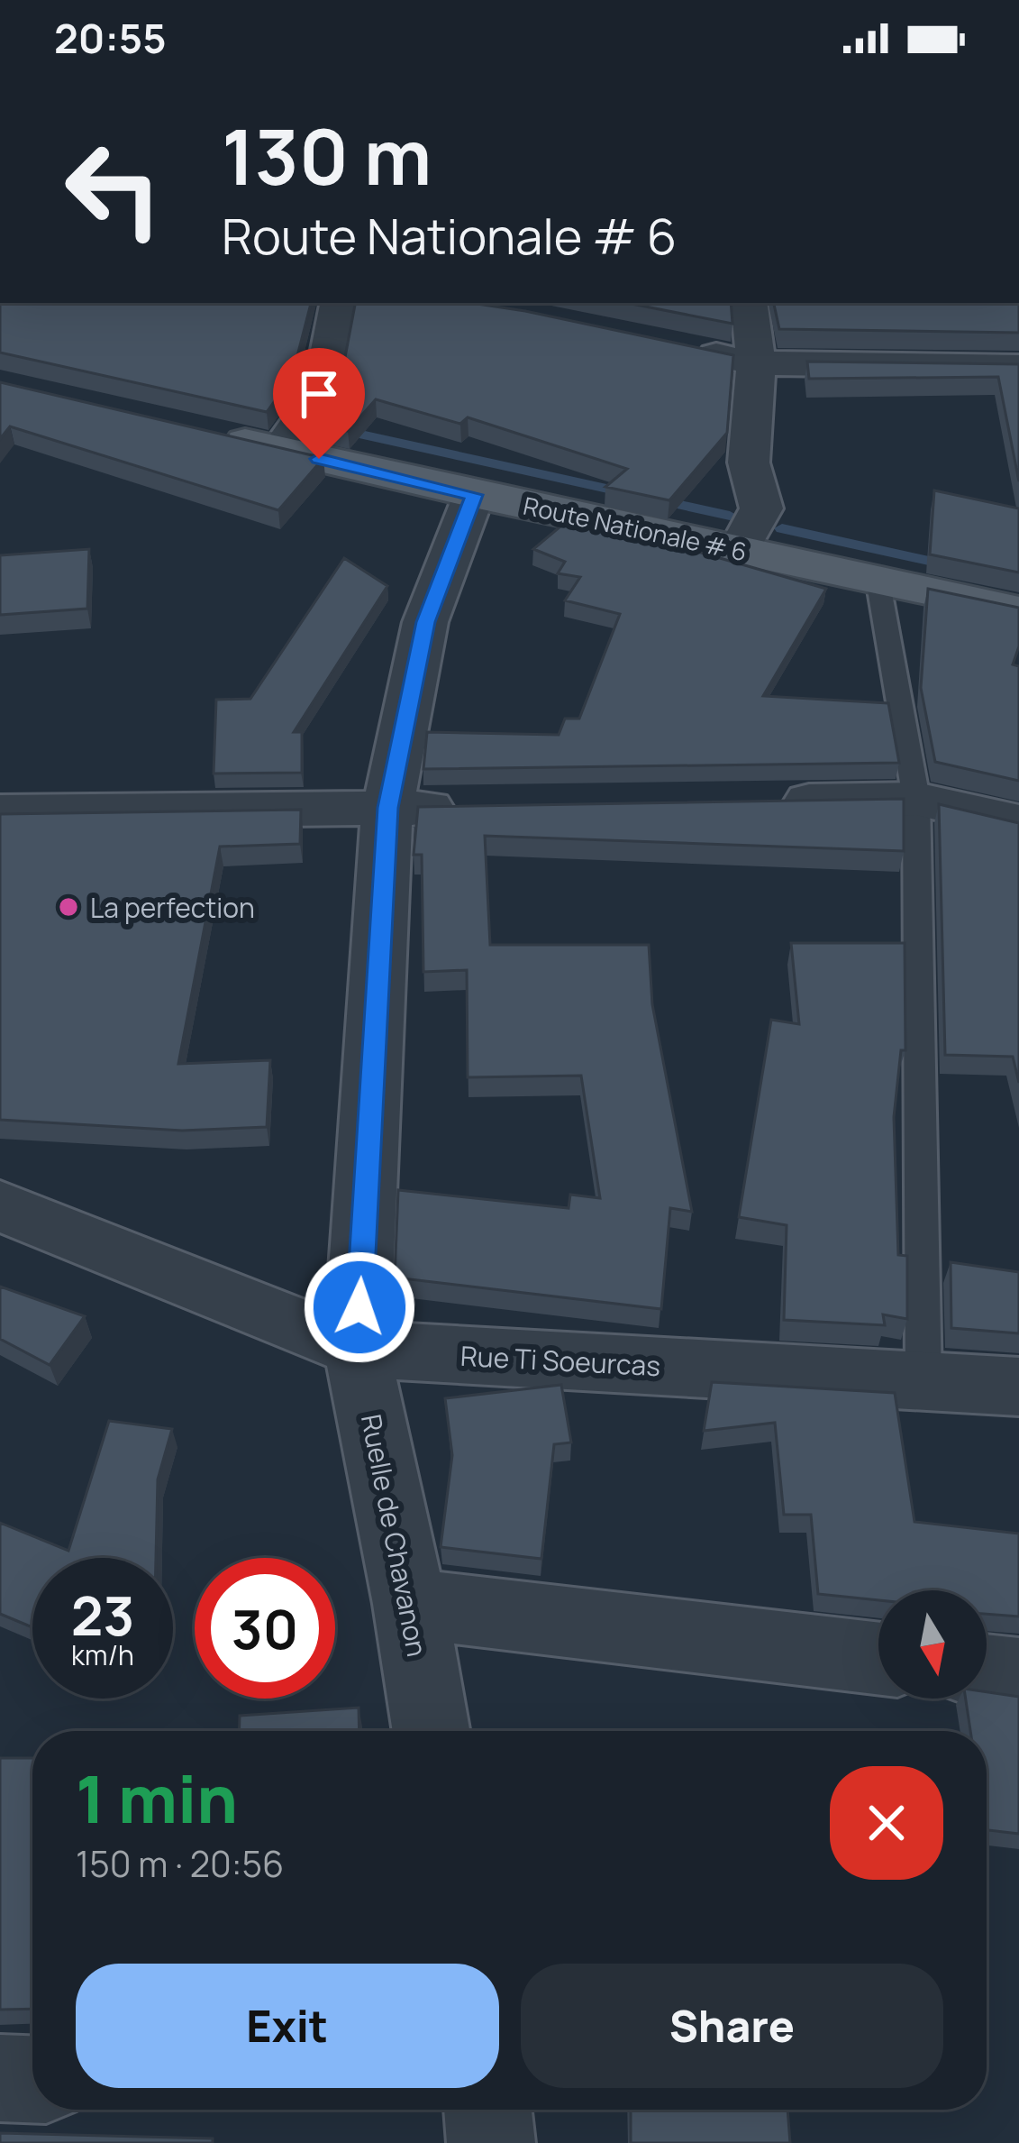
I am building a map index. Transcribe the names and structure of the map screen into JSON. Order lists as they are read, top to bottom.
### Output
{
  "streets": {
    "main road": ["Route Nationale # 6"],
    "street": ["Rue Ti Soeurcas", "Ruelle de Chavanon"]
  },
  "crossings": [
    ["Route Nationale # 6", "Ruelle de Chavanon"],
    ["Rue Ti Soeurcas", "Ruelle de Chavanon"]
  ],
  "places": ["La perfection"],
  "north": "bottom",
  "page": {
    "status": "20:55",
    "turn": ["130 m", "Route Nationale # 6"],
    "speed": "23 km/h",
    "limit": "30",
    "heading": ["1 min", "150 m · 20:56"],
    "buttons": ["Exit", "Share"]
  }
}
